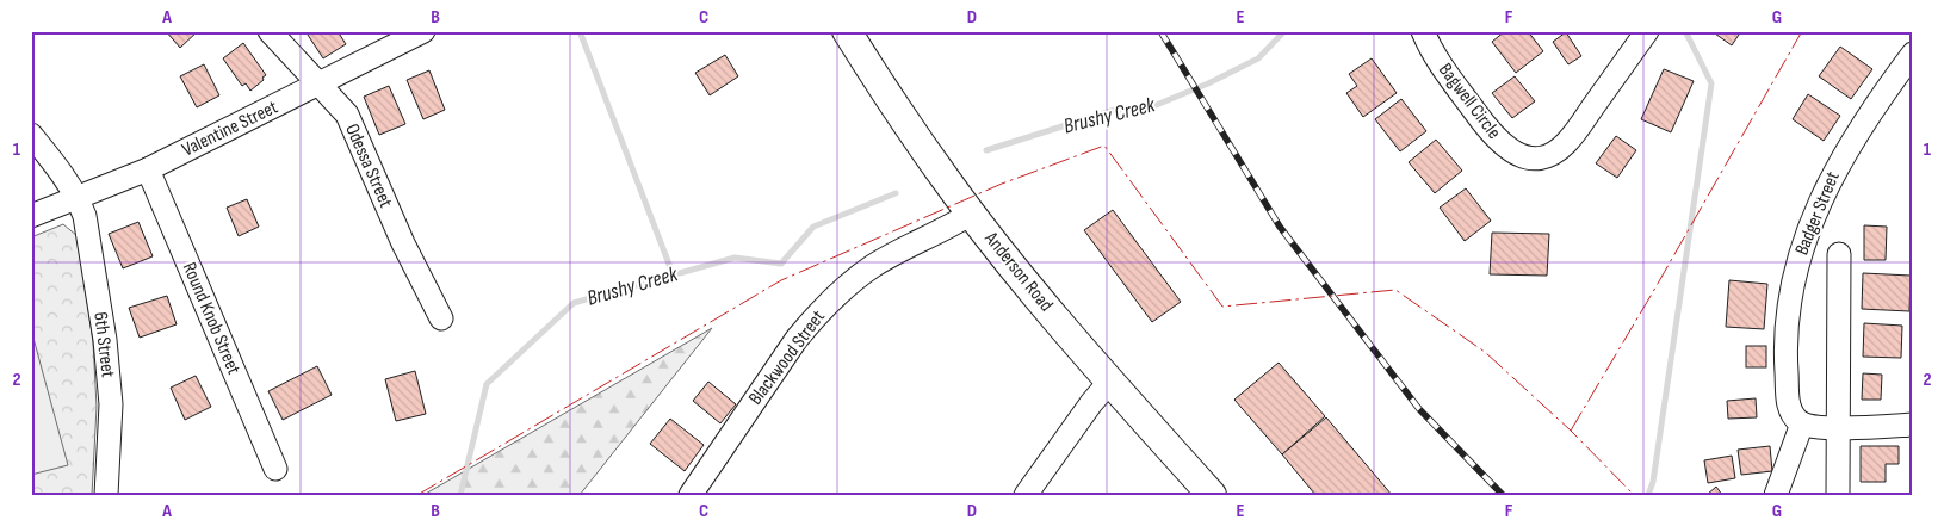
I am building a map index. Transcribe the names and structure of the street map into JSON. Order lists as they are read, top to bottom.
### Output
{
  "streets": {
    "main road": ["Anderson Road"],
    "street": [
      "Bagwell Circle",
      "Valentine Street",
      "Odessa Street",
      "Badger Street",
      "Round Knob Street",
      "6th Street",
      "Blackwood Street"
    ]
  },
  "crossings": [
    ["Valentine Street", "Odessa Street"],
    ["Valentine Street", "Round Knob Street"],
    ["Valentine Street", "6th Street"],
    ["Anderson Road", "Blackwood Street"]
  ],
  "water": ["Brushy Creek"],
  "grid": {
    "columns": [
      "A",
      "B",
      "C",
      "D",
      "E",
      "F",
      "G"
    ],
    "rows": ["1", "2"]
  }
}
